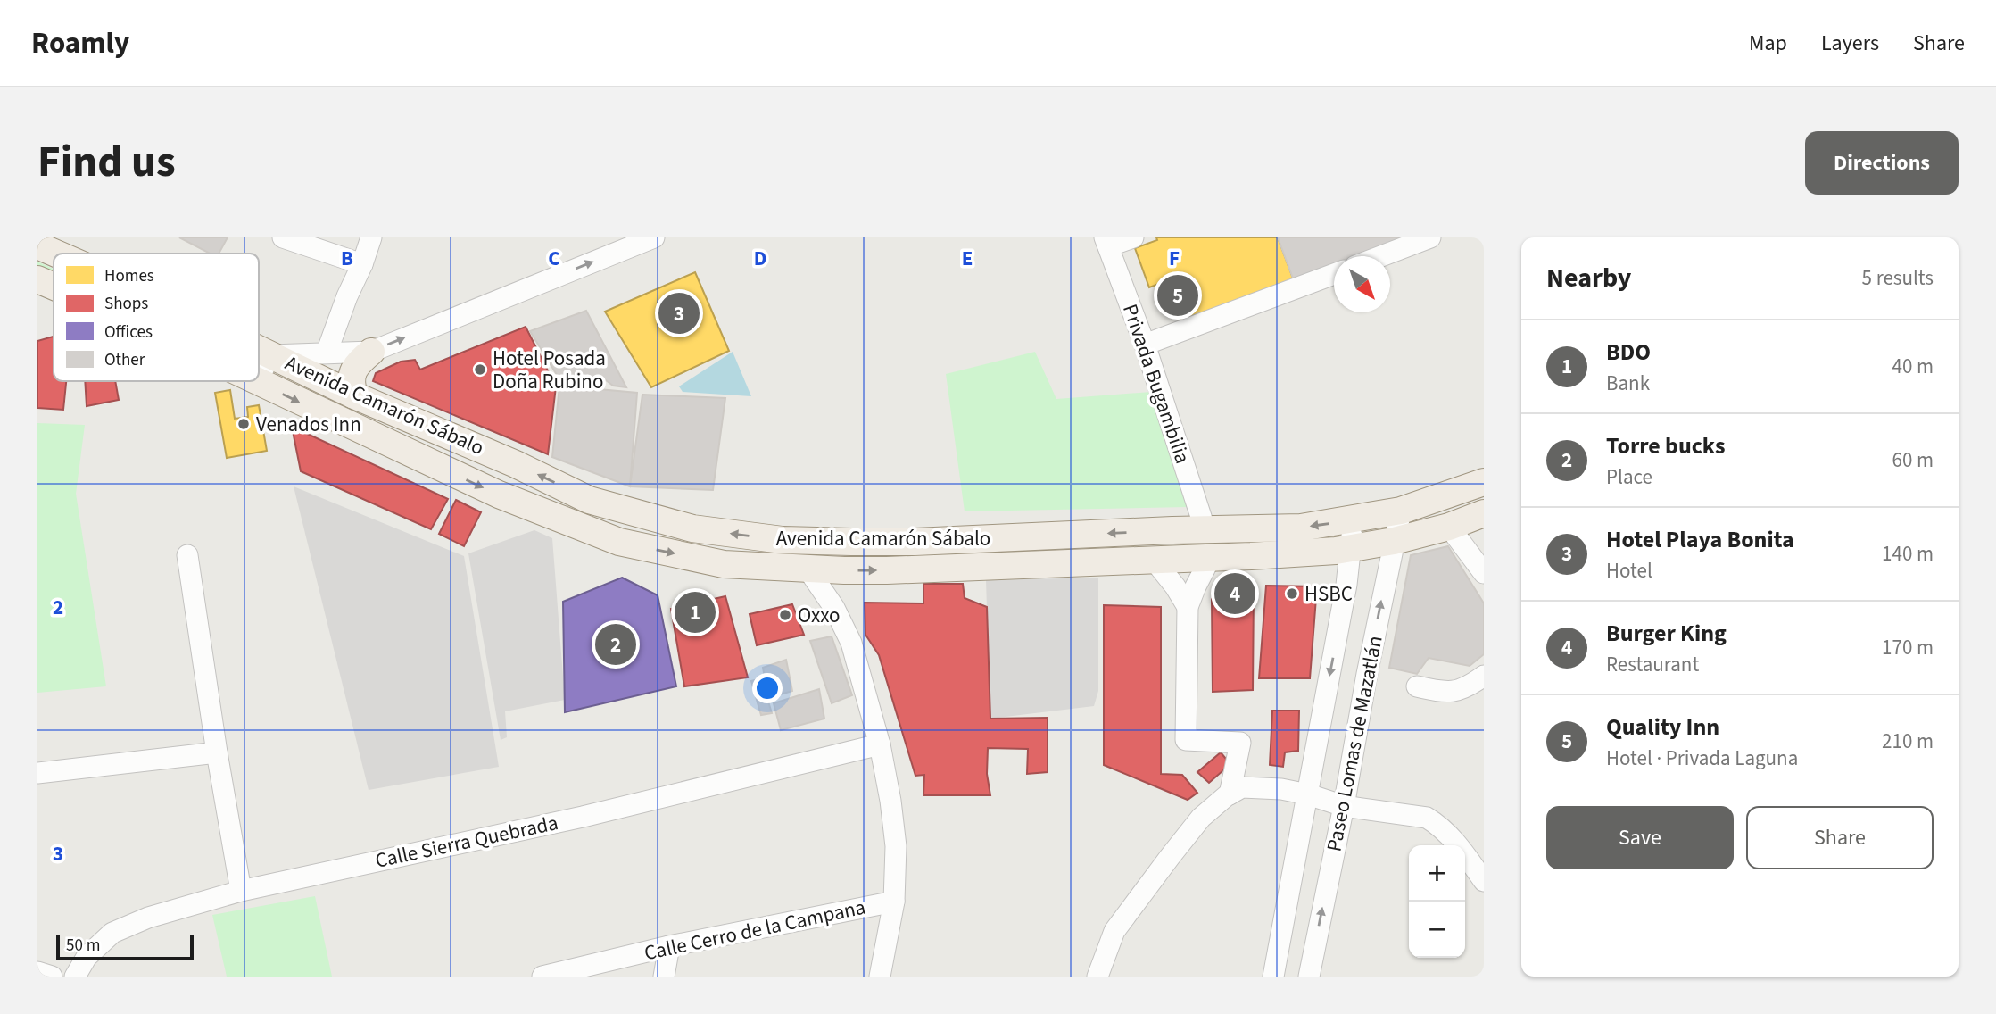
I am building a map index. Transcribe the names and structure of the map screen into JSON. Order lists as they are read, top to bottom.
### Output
{
  "streets": {
    "main road": ["Avenida Camarón Sábalo"],
    "street": [
      "Privada Bugambilia",
      "Paseo Lomas de Mazatlán",
      "Calle Sierra Quebrada",
      "Calle Cerro de la Campana"
    ]
  },
  "crossings": [
    ["Privada Bugambilia", "Avenida Camarón Sábalo"],
    ["Avenida Camarón Sábalo", "Paseo Lomas de Mazatlán"]
  ],
  "places": [
    "Hotel Posada Doña Rubino",
    "Venados Inn",
    "HSBC",
    "Oxxo"
  ],
  "legend": [
    "Homes",
    "Shops",
    "Offices",
    "Other"
  ],
  "scale_bar": "50 m",
  "north": "bottom right",
  "page": {
    "header": "Roamly",
    "nav": ["Map", "Layers", "Share"],
    "title": "Find us",
    "buttons": [
      "Directions",
      ["Save", "Share"]
    ],
    "heading": ["Nearby", "5 results"],
    "pins": [
      "5",
      "3",
      "4",
      "1",
      "2"
    ],
    "list": [
      {
        "mark": "1",
        "name": "BDO",
        "note": "Bank",
        "value": "40 m"
      },
      {
        "mark": "2",
        "name": "Torre bucks",
        "note": "Place",
        "value": "60 m"
      },
      {
        "mark": "3",
        "name": "Hotel Playa Bonita",
        "note": "Hotel",
        "value": "140 m"
      },
      {
        "mark": "4",
        "name": "Burger King",
        "note": "Restaurant",
        "value": "170 m"
      },
      {
        "mark": "5",
        "name": "Quality Inn",
        "note": "Hotel · Privada Laguna",
        "value": "210 m"
      }
    ],
    "map_buttons": ["+", "−"],
    "scale": "50 m"
  },
  "grid": {
    "columns": [
      "B",
      "C",
      "D",
      "E",
      "F"
    ],
    "rows": ["2", "3"]
  }
}
